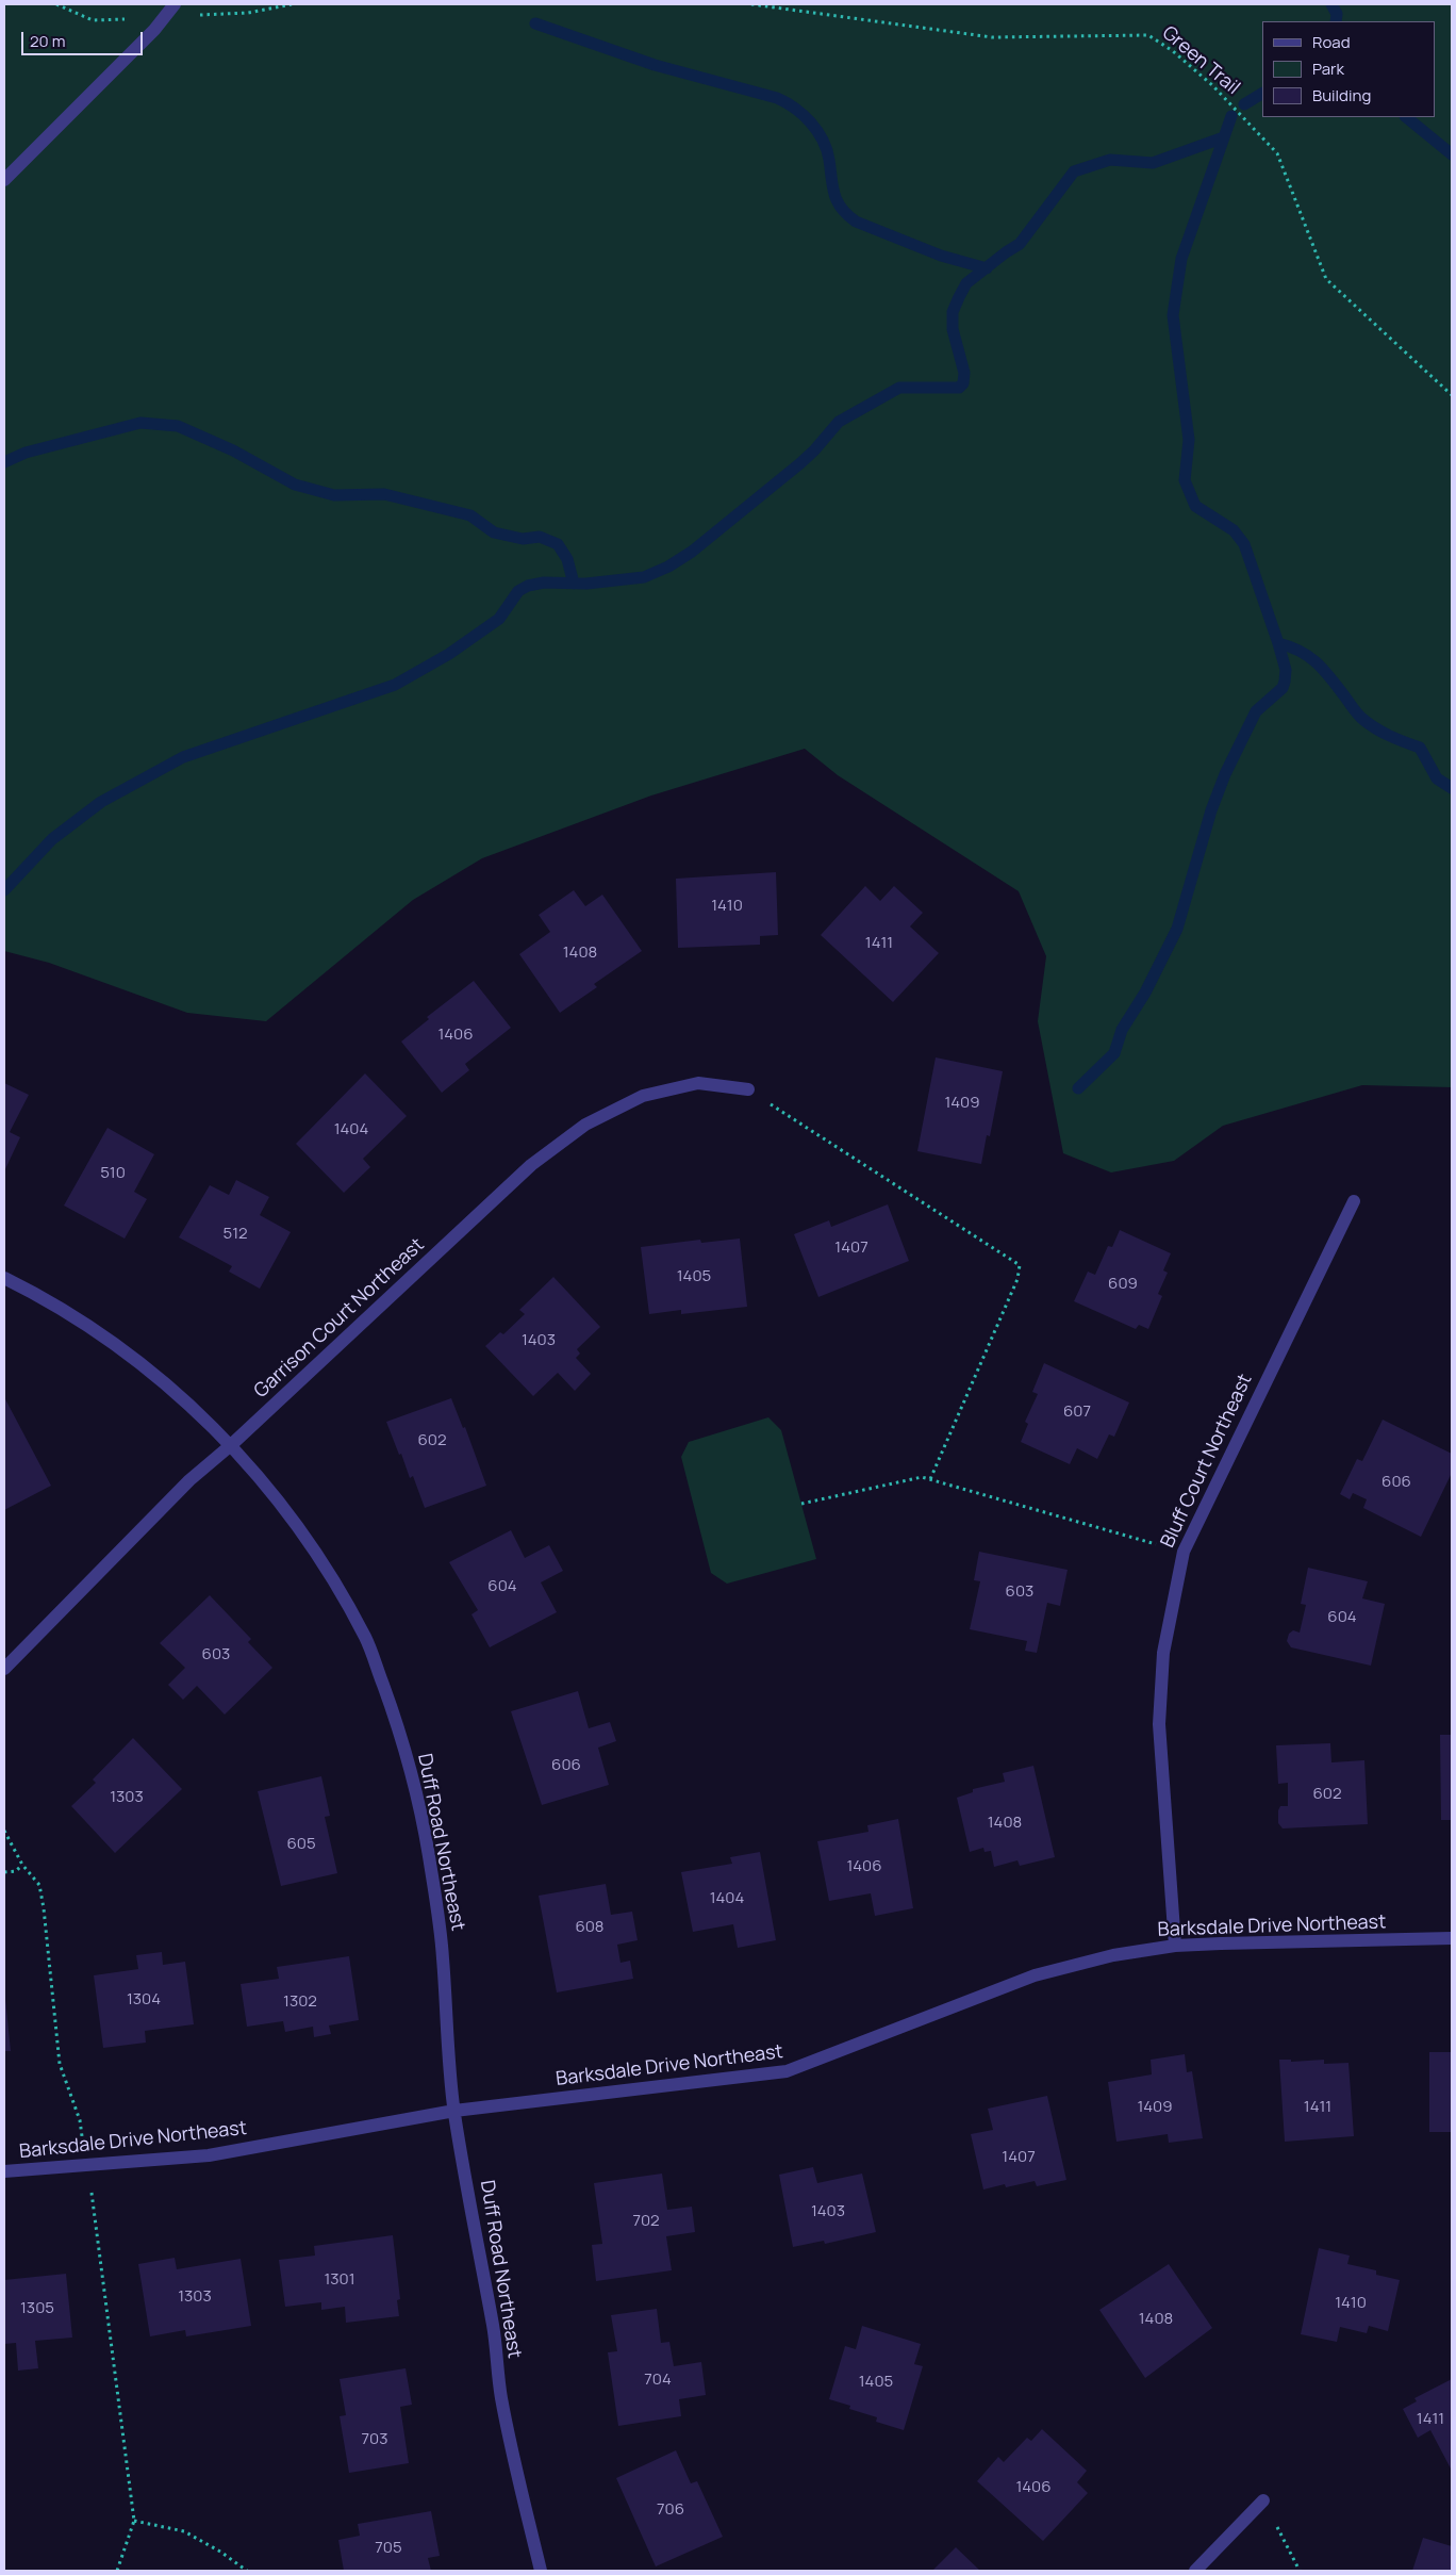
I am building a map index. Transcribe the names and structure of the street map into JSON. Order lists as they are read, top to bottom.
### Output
{
  "streets": {
    "street": [
      "Garrison Court Northeast",
      "Bluff Court Northeast",
      "Duff Road Northeast",
      "Barksdale Drive Northeast"
    ],
    "path": ["Green Trail"]
  },
  "crossings": [
    ["Garrison Court Northeast", "Duff Road Northeast"],
    ["Bluff Court Northeast", "Barksdale Drive Northeast"],
    ["Duff Road Northeast", "Barksdale Drive Northeast"]
  ],
  "house_numbers": [
    "1410",
    "1411",
    "1408",
    "1406",
    "1409",
    "1404",
    "510",
    "512",
    "1407",
    "1405",
    "609",
    "1403",
    "607",
    "602",
    "606",
    "604",
    "603",
    "604",
    "603",
    "606",
    "602",
    "1303",
    "1408",
    "605",
    "1406",
    "1404",
    "608",
    "1304",
    "1302",
    "1409",
    "1411",
    "1407",
    "1403",
    "702",
    "1301",
    "1303",
    "1410",
    "1305",
    "1408",
    "704",
    "1405",
    "1411",
    "703",
    "1406",
    "706",
    "705"
  ],
  "legend": ["Road", "Park", "Building"],
  "scale_bar": "20 m"
}
